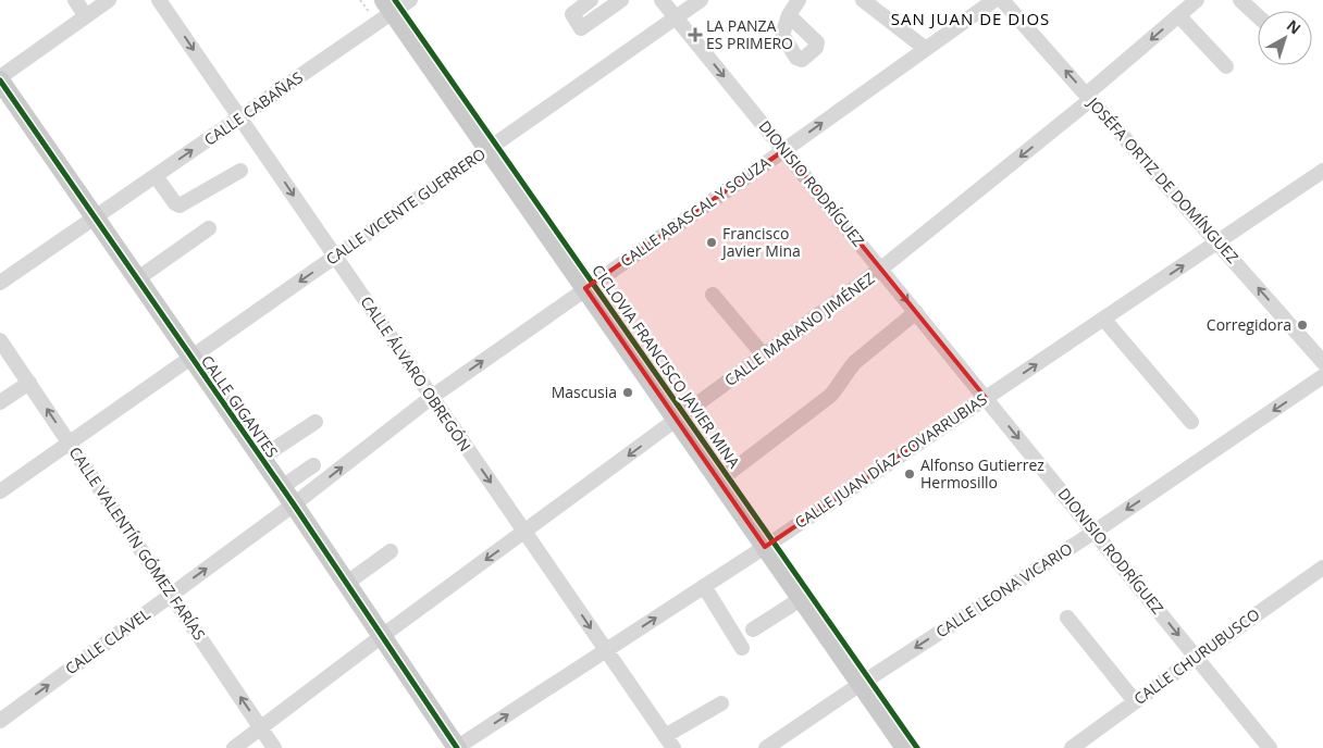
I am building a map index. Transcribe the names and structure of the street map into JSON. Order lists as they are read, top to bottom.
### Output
{
  "streets": {
    "main road": ["CALLE GIGANTES"],
    "street": [
      "CALLE CABAÑAS",
      "JOSÉFA ORTIZ DE DOMÍNGUEZ",
      "DIONISIO RODRÍGUEZ",
      "CALLE VICENTE GUERRERO",
      "CALLE ABASCAL Y SOUZA",
      "CALLE MARIANO JIMÉNEZ",
      "CALLE ÁLVARO OBREGÓN",
      "CALLE JUAN DÍAZ COVARRUBIAS",
      "CALLE VALENTÍN GÓMEZ FARÍAS",
      "CALLE LEONA VICARIO",
      "CALLE CLAVEL",
      "CALLE CHURUBUSCO"
    ],
    "cycle path": ["CICLOVIA FRANCISCO JAVIER MINA"]
  },
  "crossings": [
    ["CALLE CABAÑAS", "CALLE ÁLVARO OBREGÓN"],
    ["CALLE CABAÑAS", "CALLE GIGANTES"],
    ["JOSÉFA ORTIZ DE DOMÍNGUEZ", "CALLE MARIANO JIMÉNEZ"],
    ["JOSÉFA ORTIZ DE DOMÍNGUEZ", "CALLE JUAN DÍAZ COVARRUBIAS"],
    ["DIONISIO RODRÍGUEZ", "CALLE VICENTE GUERRERO"],
    ["DIONISIO RODRÍGUEZ", "CALLE ABASCAL Y SOUZA"],
    ["DIONISIO RODRÍGUEZ", "CALLE MARIANO JIMÉNEZ"],
    ["DIONISIO RODRÍGUEZ", "CALLE JUAN DÍAZ COVARRUBIAS"],
    ["DIONISIO RODRÍGUEZ", "CALLE LEONA VICARIO"],
    ["DIONISIO RODRÍGUEZ", "CALLE CHURUBUSCO"],
    ["CALLE VICENTE GUERRERO", "CALLE ÁLVARO OBREGÓN"],
    ["CALLE VICENTE GUERRERO", "CALLE GIGANTES"],
    ["CALLE VICENTE GUERRERO", "CALLE VALENTÍN GÓMEZ FARÍAS"],
    ["CALLE ABASCAL Y SOUZA", "CALLE ÁLVARO OBREGÓN"],
    ["CALLE ABASCAL Y SOUZA", "CALLE GIGANTES"],
    ["CALLE ABASCAL Y SOUZA", "CALLE CLAVEL"],
    ["CALLE MARIANO JIMÉNEZ", "CALLE ÁLVARO OBREGÓN"],
    ["CALLE MARIANO JIMÉNEZ", "CALLE GIGANTES"],
    ["CALLE MARIANO JIMÉNEZ", "CALLE VALENTÍN GÓMEZ FARÍAS"],
    ["CALLE ÁLVARO OBREGÓN", "CALLE JUAN DÍAZ COVARRUBIAS"],
    ["CALLE GIGANTES", "CALLE JUAN DÍAZ COVARRUBIAS"],
    ["CALLE GIGANTES", "CALLE CLAVEL"],
    ["CALLE VALENTÍN GÓMEZ FARÍAS", "CALLE CLAVEL"]
  ],
  "one_way": [
    "JOSÉFA ORTIZ DE DOMÍNGUEZ",
    "DIONISIO RODRÍGUEZ",
    "CALLE MARIANO JIMÉNEZ",
    "CALLE ÁLVARO OBREGÓN",
    "CALLE JUAN DÍAZ COVARRUBIAS",
    "CALLE VALENTÍN GÓMEZ FARÍAS",
    "CALLE LEONA VICARIO",
    "CALLE CLAVEL"
  ],
  "districts": ["SAN JUAN DE DIOS"],
  "places": {
    "health": ["LA PANZA ES PRIMERO"],
    "other": [
      "Francisco Javier Mina",
      "Corregidora",
      "Mascusia",
      "Alfonso Gutierrez Hermosillo"
    ]
  },
  "north": "top right"
}
